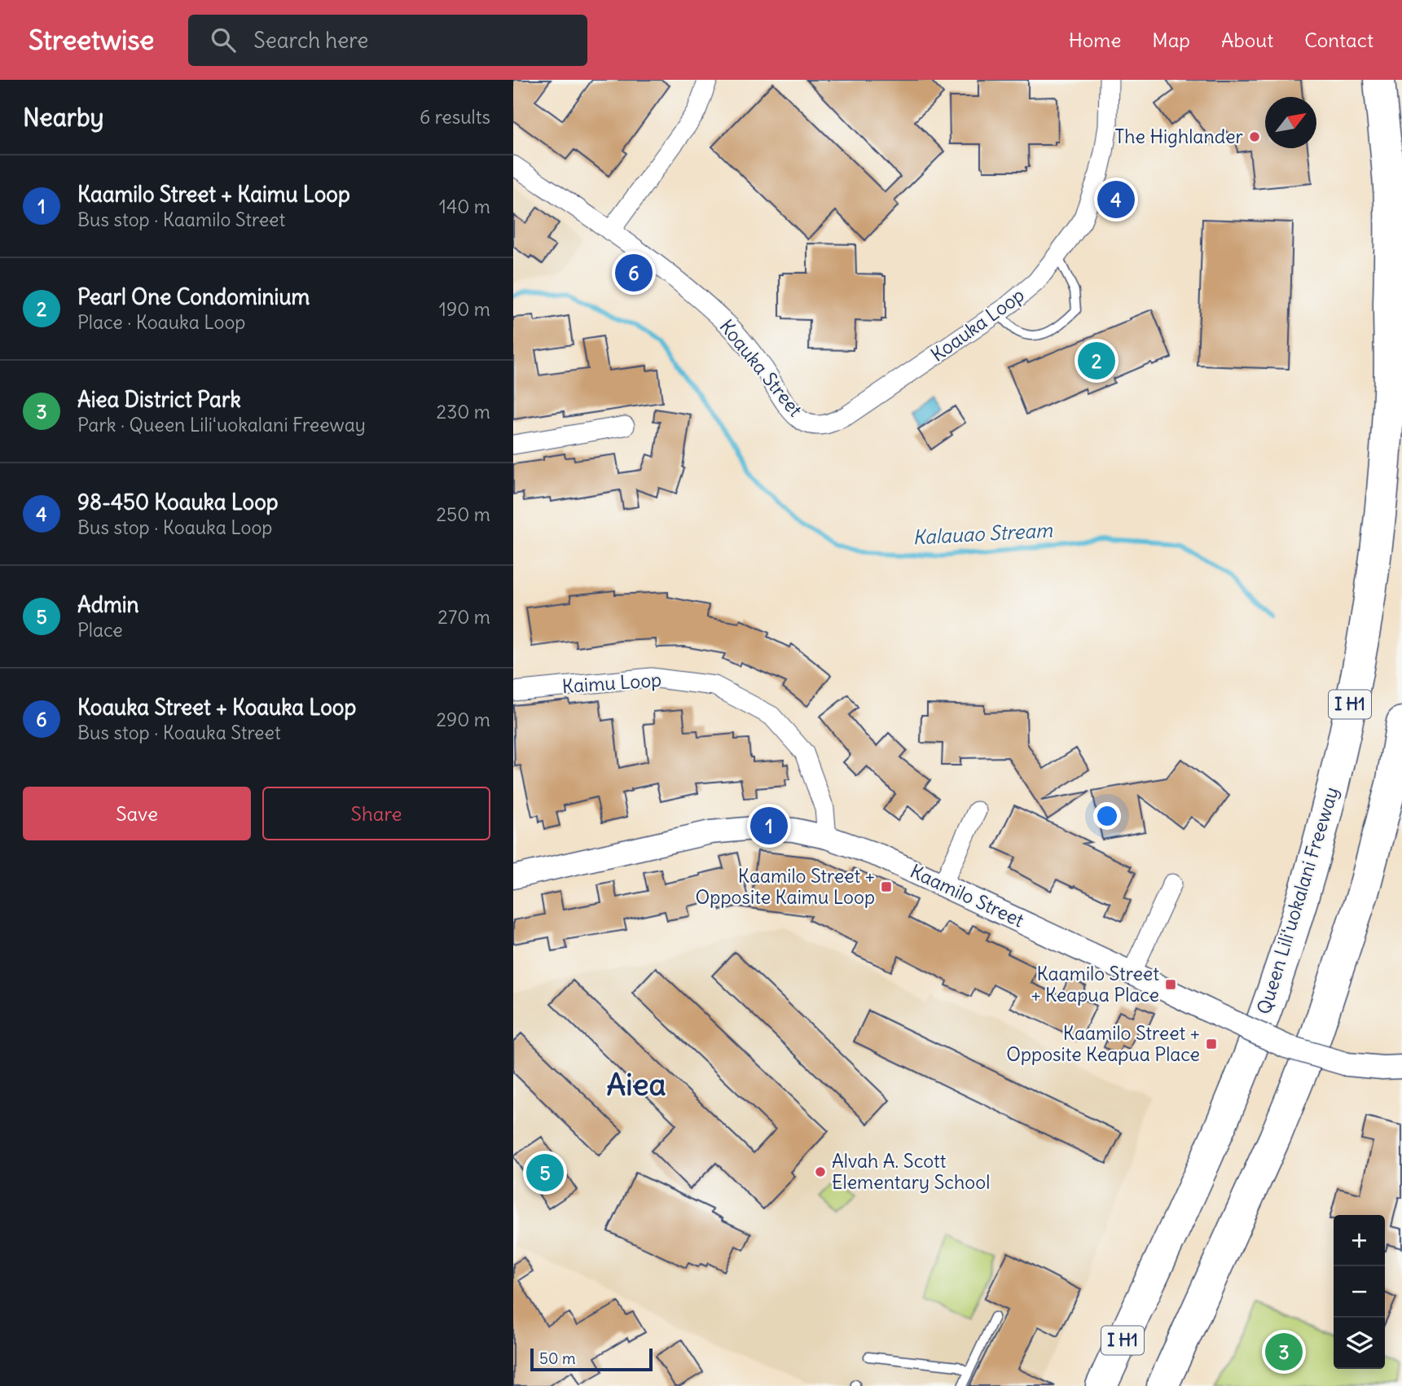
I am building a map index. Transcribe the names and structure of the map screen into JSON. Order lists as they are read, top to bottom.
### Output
{
  "streets": {
    "highway": ["I H1", "Queen Liliʻuokalani Freeway"],
    "street": [
      "Koauka Loop",
      "Koauka Street",
      "Kaimu Loop",
      "Kaamilo Street"
    ]
  },
  "crossings": [
    ["Koauka Loop", "Koauka Street"],
    ["Kaimu Loop", "Kaamilo Street"]
  ],
  "districts": ["Aiea"],
  "water": ["Kalauao Stream"],
  "places": {
    "other": ["The Highlander", "Alvah A. Scott Elementary School"],
    "transit": ["Kaamilo Street + Opposite Kaimu Loop", "Kaamilo Street + Keapua Place", "Kaamilo Street + Opposite Keapua Place"]
  },
  "scale_bar": "50 m",
  "north": "top right",
  "page": {
    "header": "Streetwise",
    "search": "Search here",
    "nav": [
      "Home",
      "Map",
      "About",
      "Contact"
    ],
    "heading": ["Nearby", "6 results"],
    "list": [
      {
        "mark": "1",
        "name": "Kaamilo Street + Kaimu Loop",
        "note": "Bus stop · Kaamilo Street",
        "value": "140 m"
      },
      {
        "mark": "2",
        "name": "Pearl One Condominium",
        "note": "Place · Koauka Loop",
        "value": "190 m"
      },
      {
        "mark": "3",
        "name": "Aiea District Park",
        "note": "Park · Queen Liliʻuokalani Freeway",
        "value": "230 m"
      },
      {
        "mark": "4",
        "name": "98-450 Koauka Loop",
        "note": "Bus stop · Koauka Loop",
        "value": "250 m"
      },
      {
        "mark": "5",
        "name": "Admin",
        "note": "Place",
        "value": "270 m"
      },
      {
        "mark": "6",
        "name": "Koauka Street + Koauka Loop",
        "note": "Bus stop · Koauka Street",
        "value": "290 m"
      }
    ],
    "pins": [
      "4",
      "6",
      "2",
      "1",
      "5",
      "3"
    ],
    "buttons": ["Save", "Share"],
    "map_buttons": ["+", "−"],
    "scale": "50 m"
  }
}
